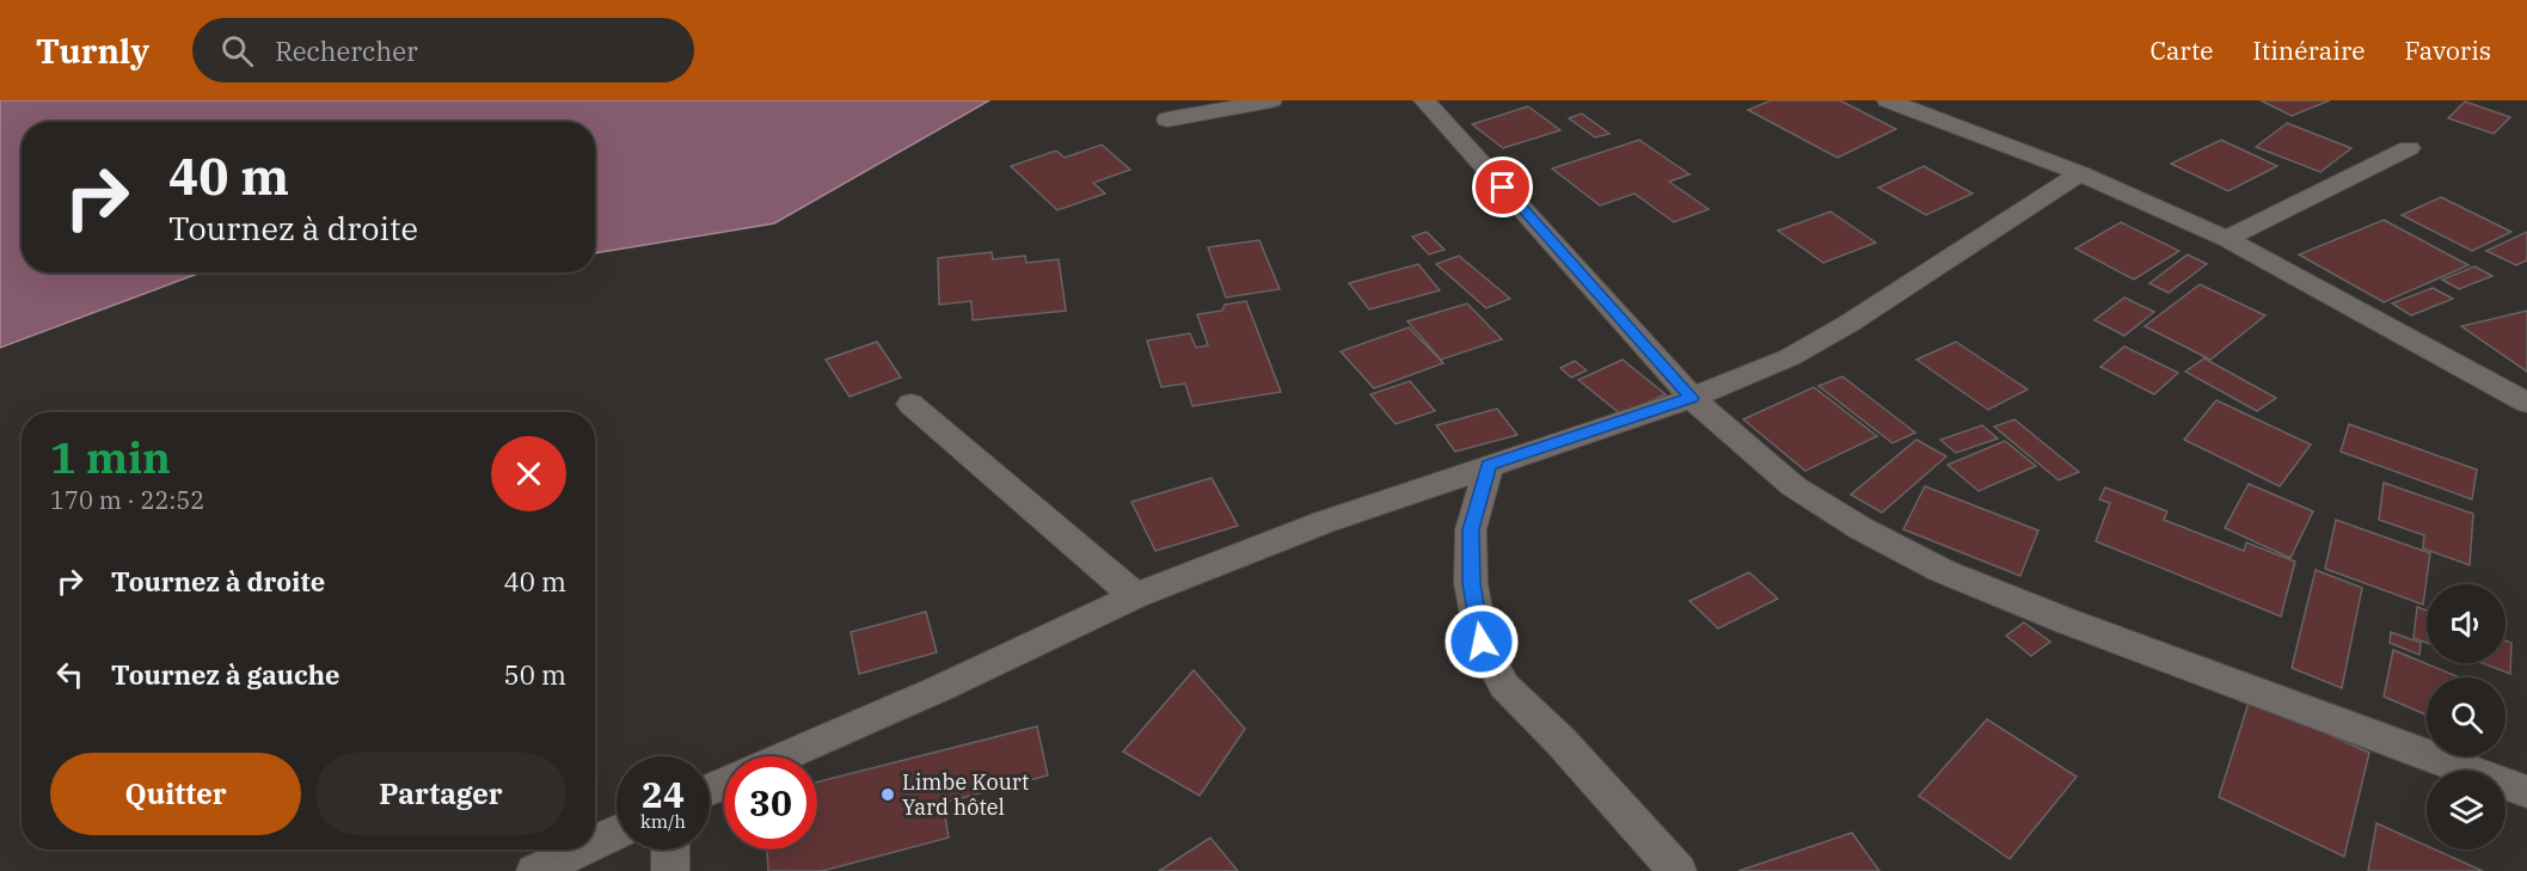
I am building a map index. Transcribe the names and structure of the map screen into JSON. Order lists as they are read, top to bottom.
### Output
{
  "places": ["Limbe Kourt Yard hôtel"],
  "page": {
    "header": "Turnly",
    "search": "Rechercher",
    "nav": ["Carte", "Itinéraire", "Favoris"],
    "turn": ["40 m", "Tournez à droite"],
    "heading": ["1 min", "170 m · 22:52"],
    "list": [
      {
        "name": "Tournez à droite",
        "value": "40 m"
      },
      {
        "name": "Tournez à gauche",
        "value": "50 m"
      }
    ],
    "buttons": ["Quitter", "Partager"],
    "speed": "24 km/h",
    "limit": "30"
  }
}
